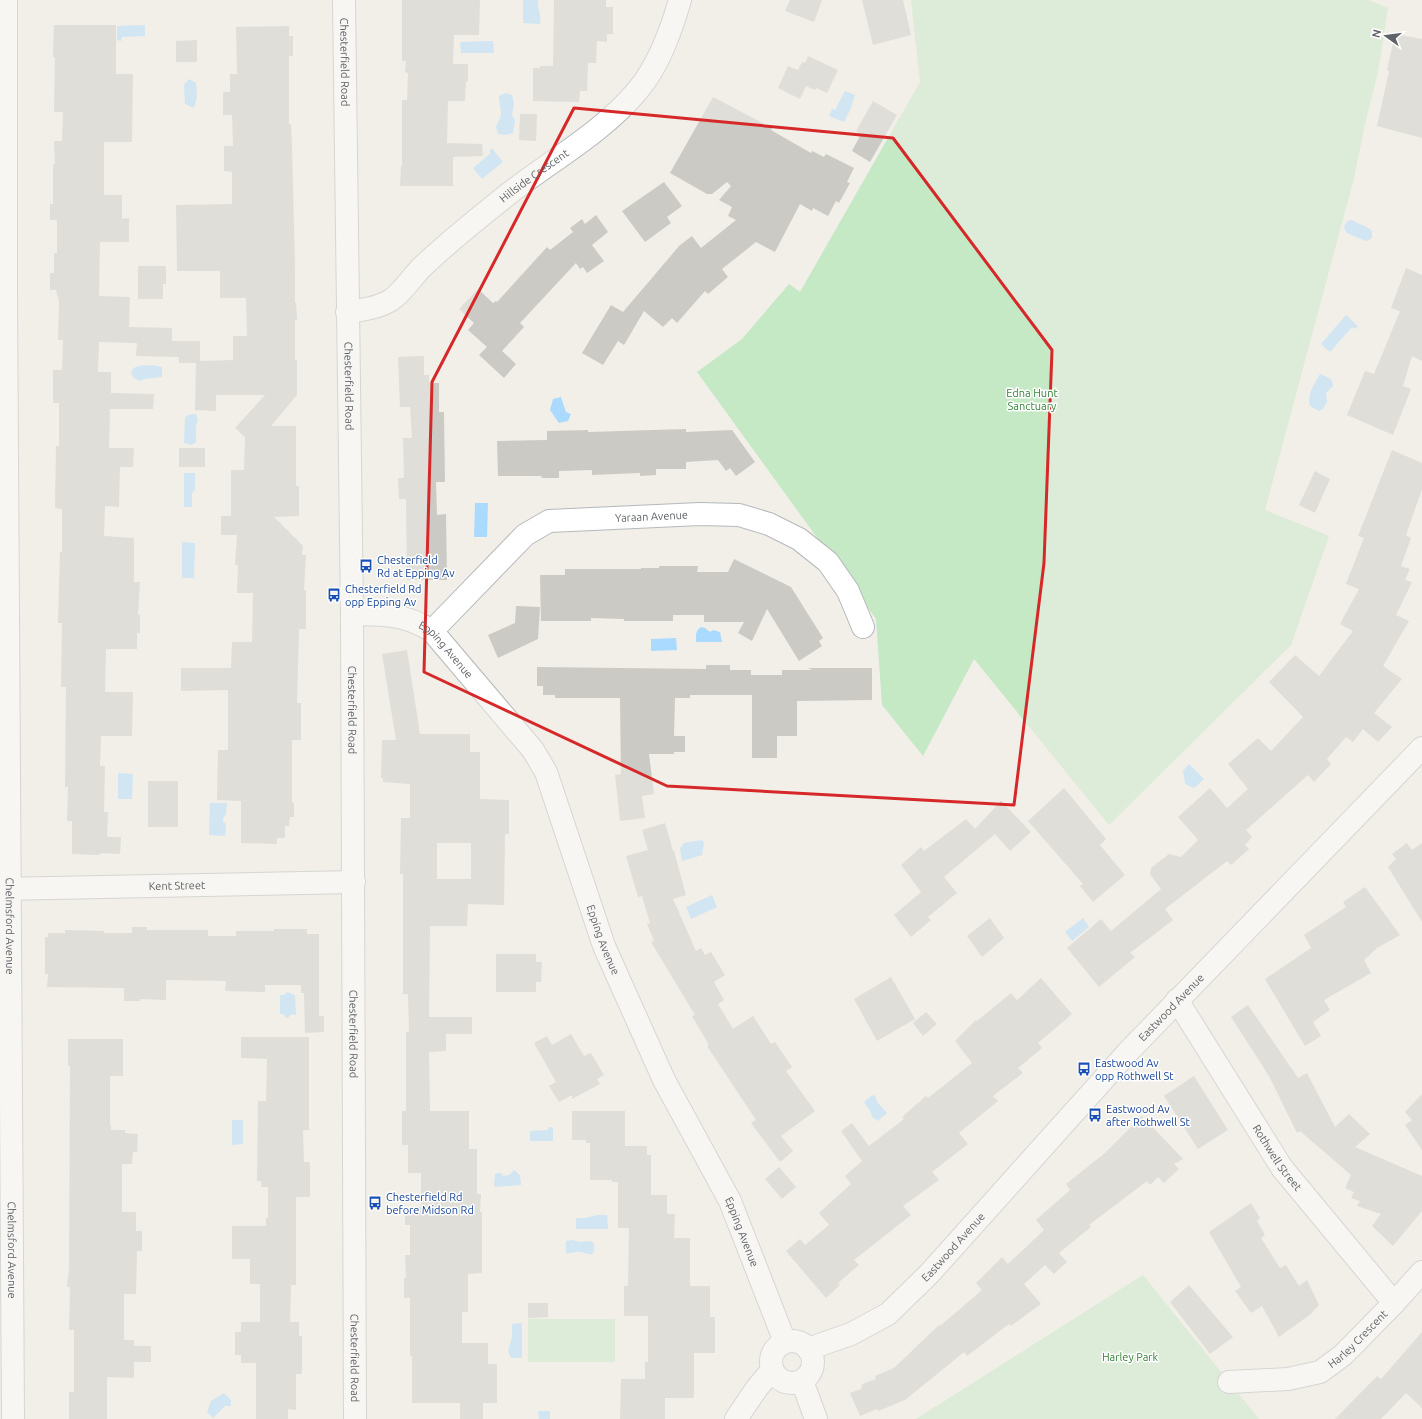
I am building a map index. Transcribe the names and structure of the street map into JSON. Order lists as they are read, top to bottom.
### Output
{
  "streets": {
    "street": [
      "Chesterfield Road",
      "Hillside Crescent",
      "Yaraan Avenue",
      "Epping Avenue",
      "Kent Street",
      "Chelmsford Avenue",
      "Eastwood Avenue",
      "Rothwell Street",
      "Harley Crescent"
    ]
  },
  "crossings": [
    ["Chesterfield Road", "Hillside Crescent"],
    ["Chesterfield Road", "Epping Avenue"],
    ["Chesterfield Road", "Kent Street"],
    ["Yaraan Avenue", "Epping Avenue"],
    ["Epping Avenue", "Eastwood Avenue"],
    ["Kent Street", "Chelmsford Avenue"],
    ["Eastwood Avenue", "Rothwell Street"],
    ["Rothwell Street", "Harley Crescent"]
  ],
  "parks": ["Edna Hunt Sanctuary", "Harley Park"],
  "places": {
    "bus stop": [
      "Chesterfield Rd at Epping Av",
      "Chesterfield Rd opp Epping Av",
      "Eastwood Av opp Rothwell St",
      "Eastwood Av after Rothwell St",
      "Chesterfield Rd before Midson Rd"
    ]
  },
  "north": "left"
}
